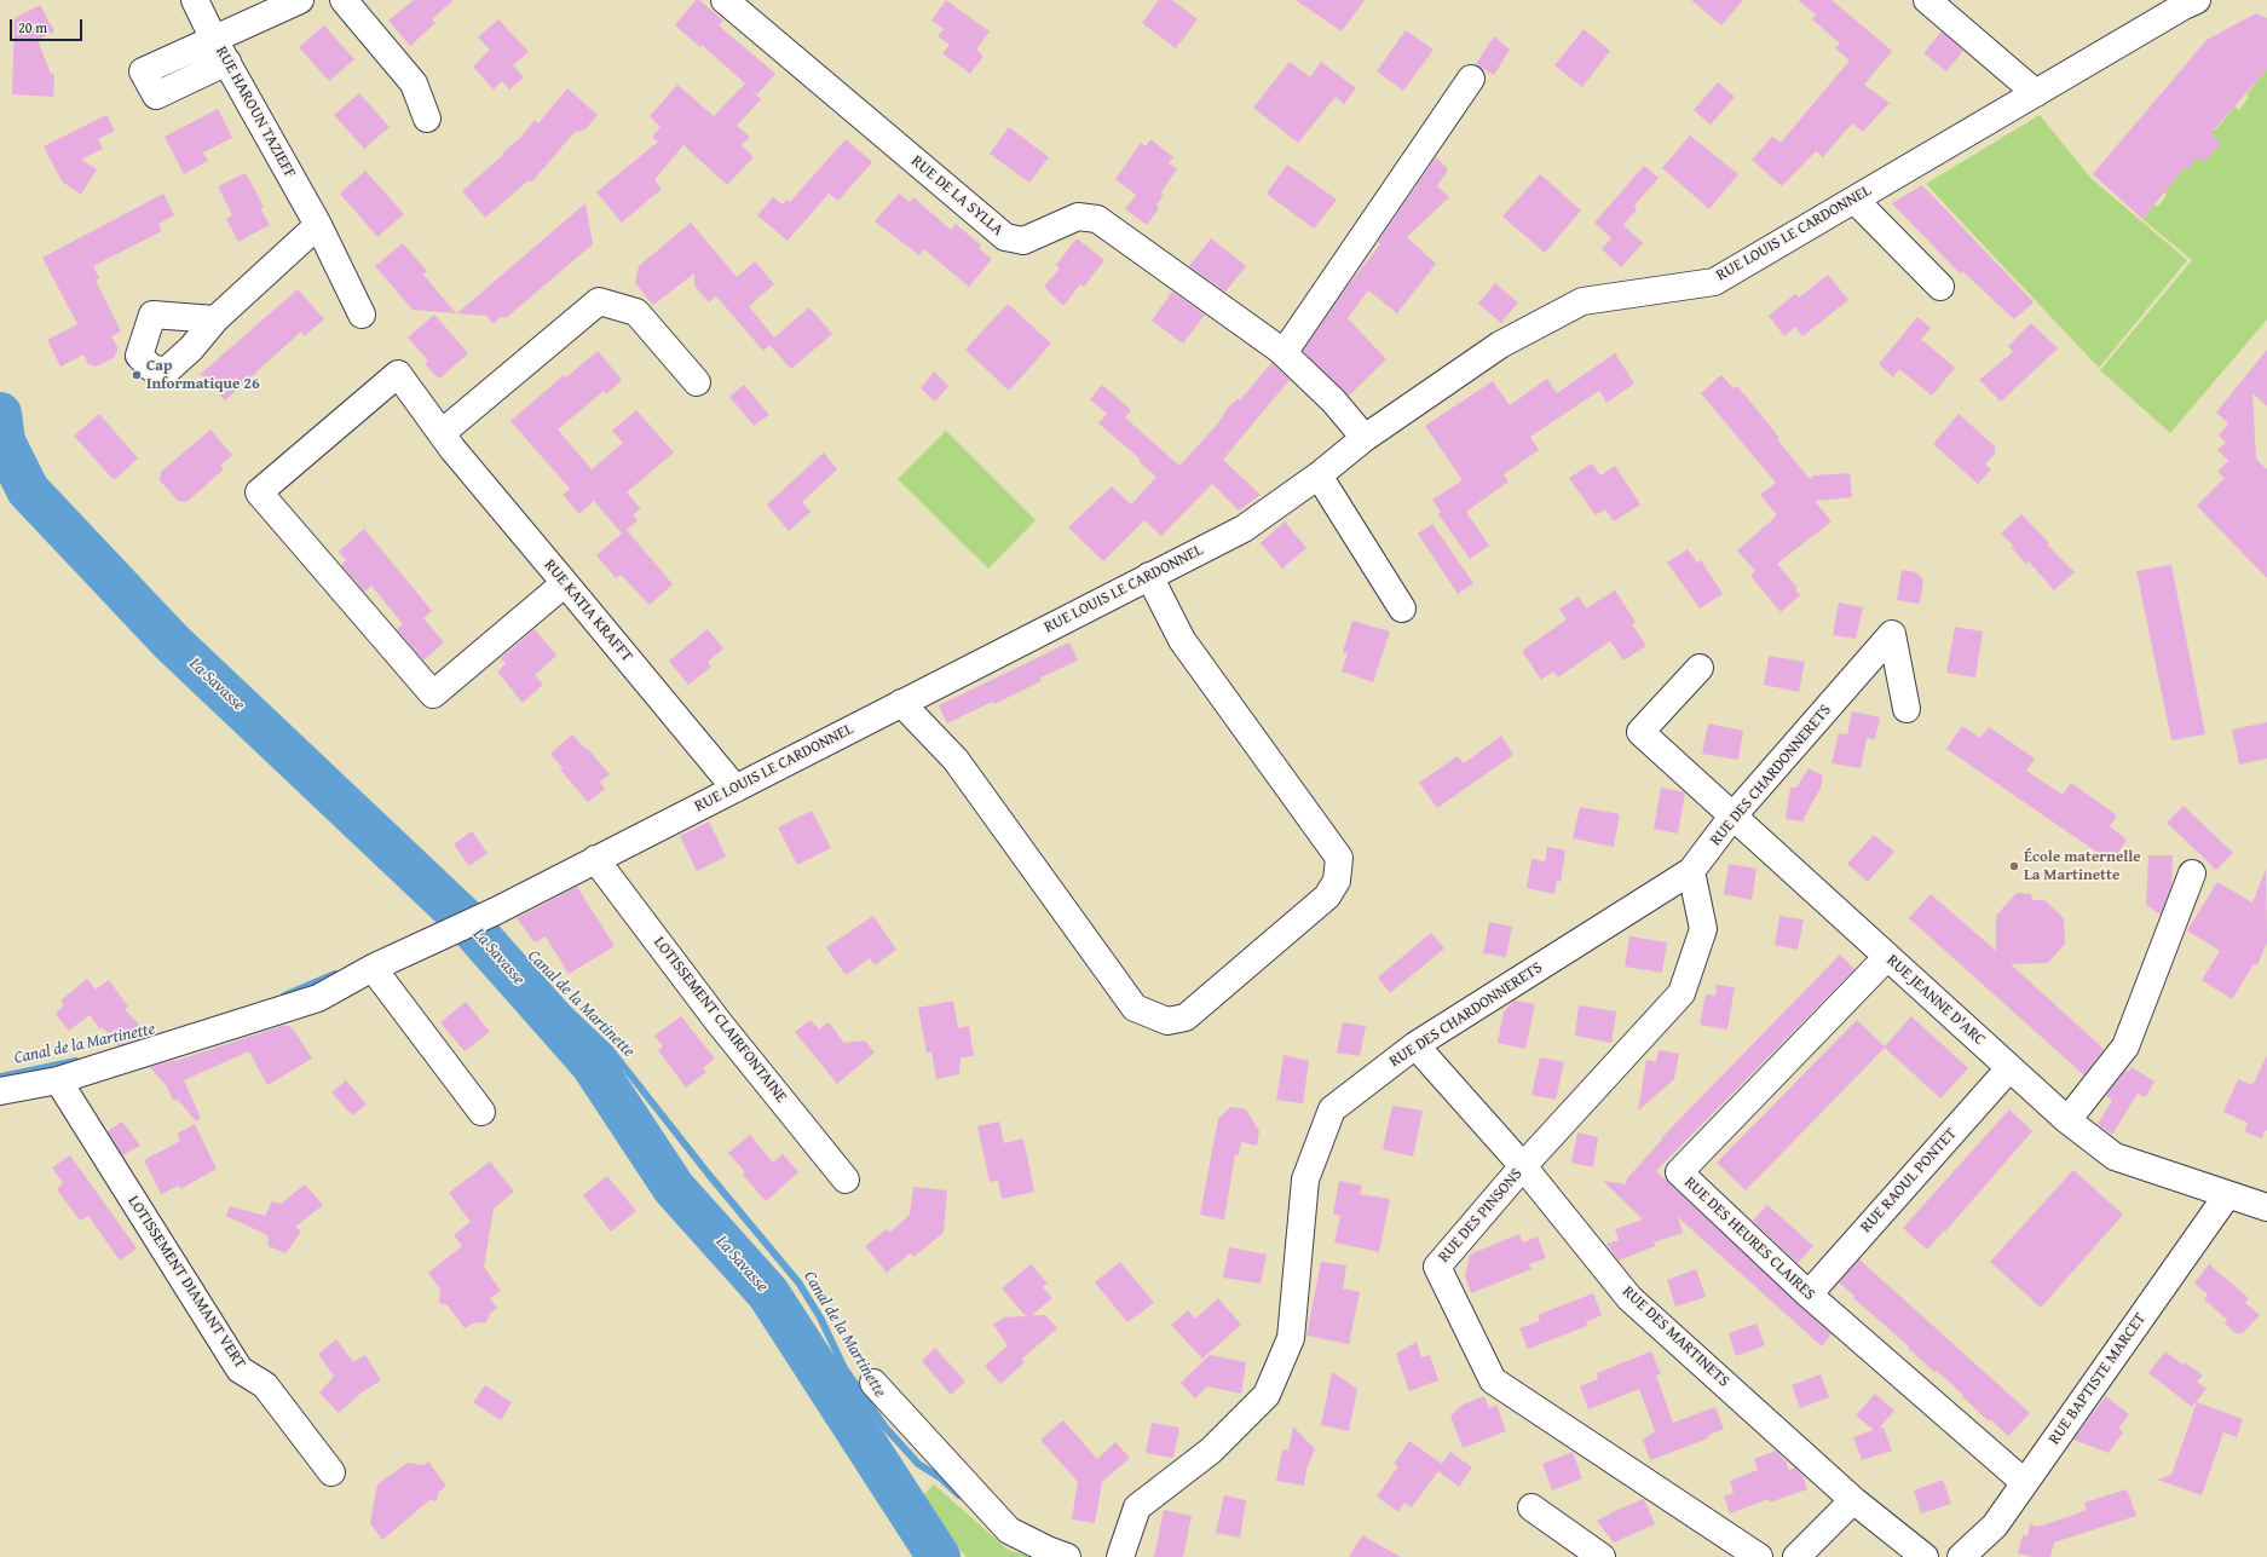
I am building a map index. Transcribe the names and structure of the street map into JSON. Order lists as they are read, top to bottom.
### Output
{
  "streets": {
    "street": [
      "RUE HAROUN TAZIEFF",
      "RUE DE LA SYLLA",
      "RUE LOUIS LE CARDONNEL",
      "RUE KATIA KRAFFT",
      "RUE DES CHARDONNERETS",
      "RUE JEANNE D'ARC",
      "LOTISSEMENT CLAIRFONTAINE",
      "RUE RAOUL PONTET",
      "RUE DES PINSONS",
      "RUE DES HEURES CLAIRES",
      "LOTISSEMENT DIAMANT VERT",
      "RUE DES MARTINETS",
      "RUE BAPTISTE MARCET"
    ]
  },
  "crossings": [
    ["RUE DE LA SYLLA", "RUE LOUIS LE CARDONNEL"],
    ["RUE LOUIS LE CARDONNEL", "RUE KATIA KRAFFT"],
    ["RUE LOUIS LE CARDONNEL", "LOTISSEMENT CLAIRFONTAINE"],
    ["RUE LOUIS LE CARDONNEL", "LOTISSEMENT DIAMANT VERT"],
    ["RUE DES CHARDONNERETS", "RUE JEANNE D'ARC"],
    ["RUE DES CHARDONNERETS", "RUE DES PINSONS"],
    ["RUE DES CHARDONNERETS", "RUE DES MARTINETS"],
    ["RUE JEANNE D'ARC", "RUE RAOUL PONTET"],
    ["RUE JEANNE D'ARC", "RUE DES HEURES CLAIRES"],
    ["RUE JEANNE D'ARC", "RUE BAPTISTE MARCET"],
    ["RUE RAOUL PONTET", "RUE DES HEURES CLAIRES"],
    ["RUE DES PINSONS", "RUE DES MARTINETS"],
    ["RUE DES HEURES CLAIRES", "RUE BAPTISTE MARCET"]
  ],
  "water": ["La Savasse", "Canal de la Martinette"],
  "places": ["Cap Informatique 26", "École maternelle La Martinette"],
  "scale_bar": "20 m"
}
